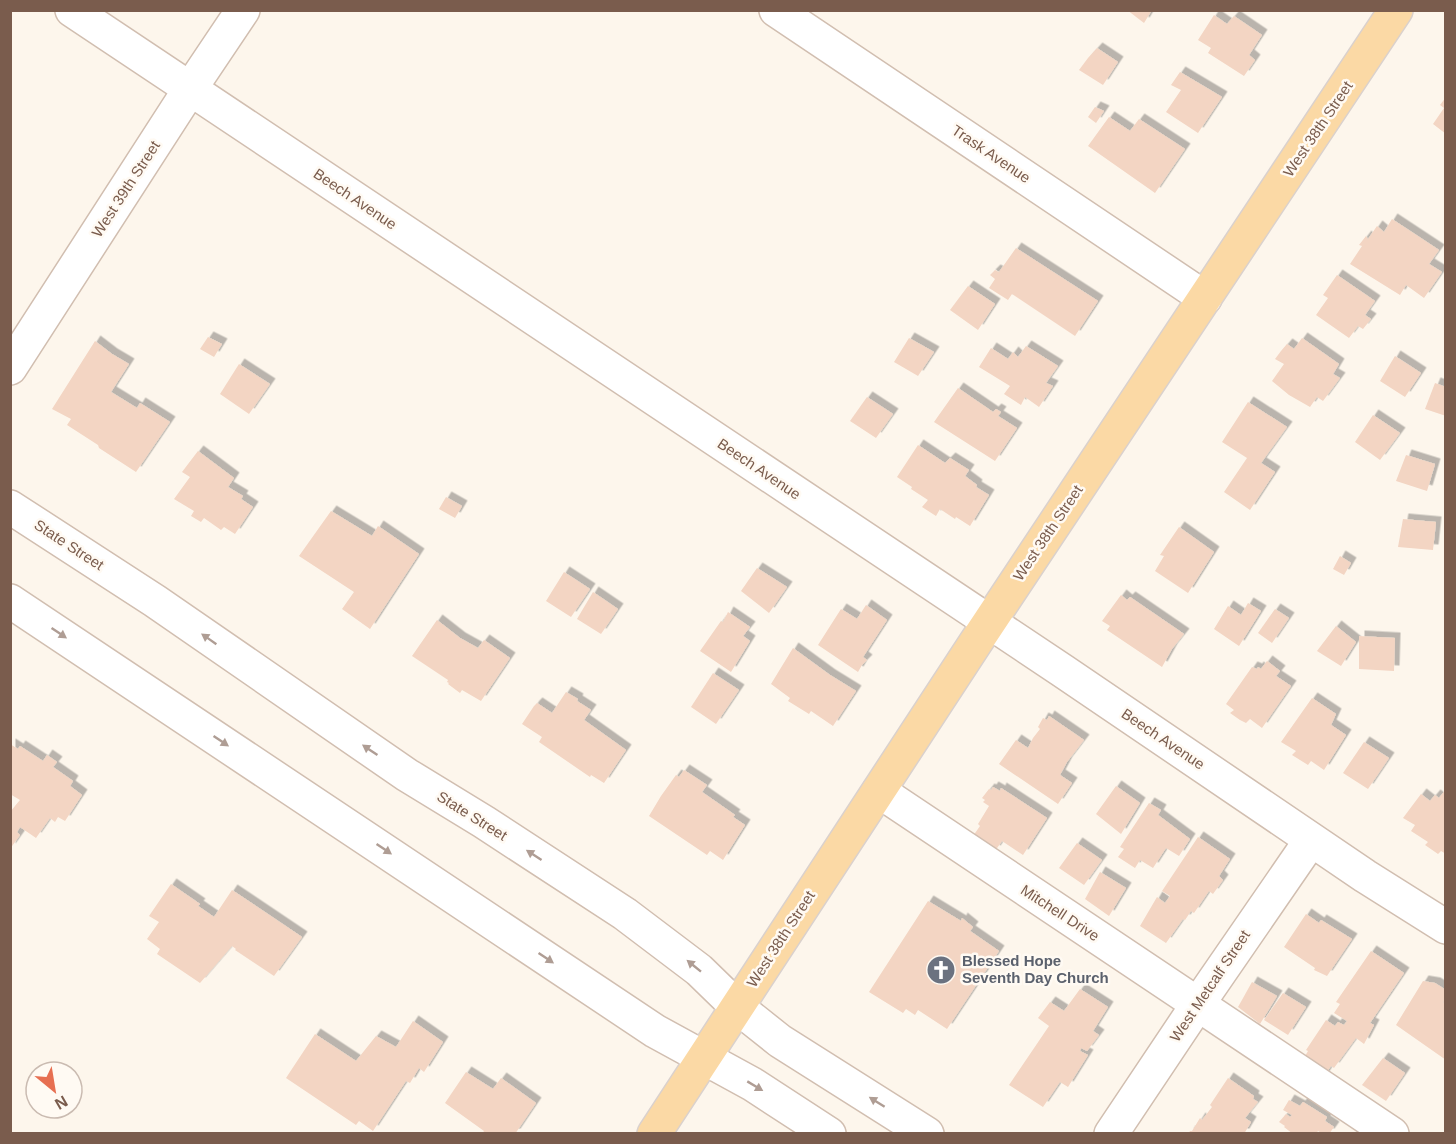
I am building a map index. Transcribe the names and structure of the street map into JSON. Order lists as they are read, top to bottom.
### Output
{
  "streets": {
    "main road": ["West 38th Street"],
    "street": [
      "Trask Avenue",
      "West 39th Street",
      "Beech Avenue",
      "State Street",
      "Mitchell Drive",
      "West Metcalf Street"
    ]
  },
  "crossings": [
    ["West 38th Street", "Trask Avenue"],
    ["West 38th Street", "Beech Avenue"],
    ["West 38th Street", "State Street"],
    ["West 38th Street", "Mitchell Drive"],
    ["West 39th Street", "Beech Avenue"],
    ["Beech Avenue", "West Metcalf Street"],
    ["Mitchell Drive", "West Metcalf Street"]
  ],
  "places": {
    "church": ["Blessed Hope Seventh Day Church"]
  },
  "north": "bottom right"
}
